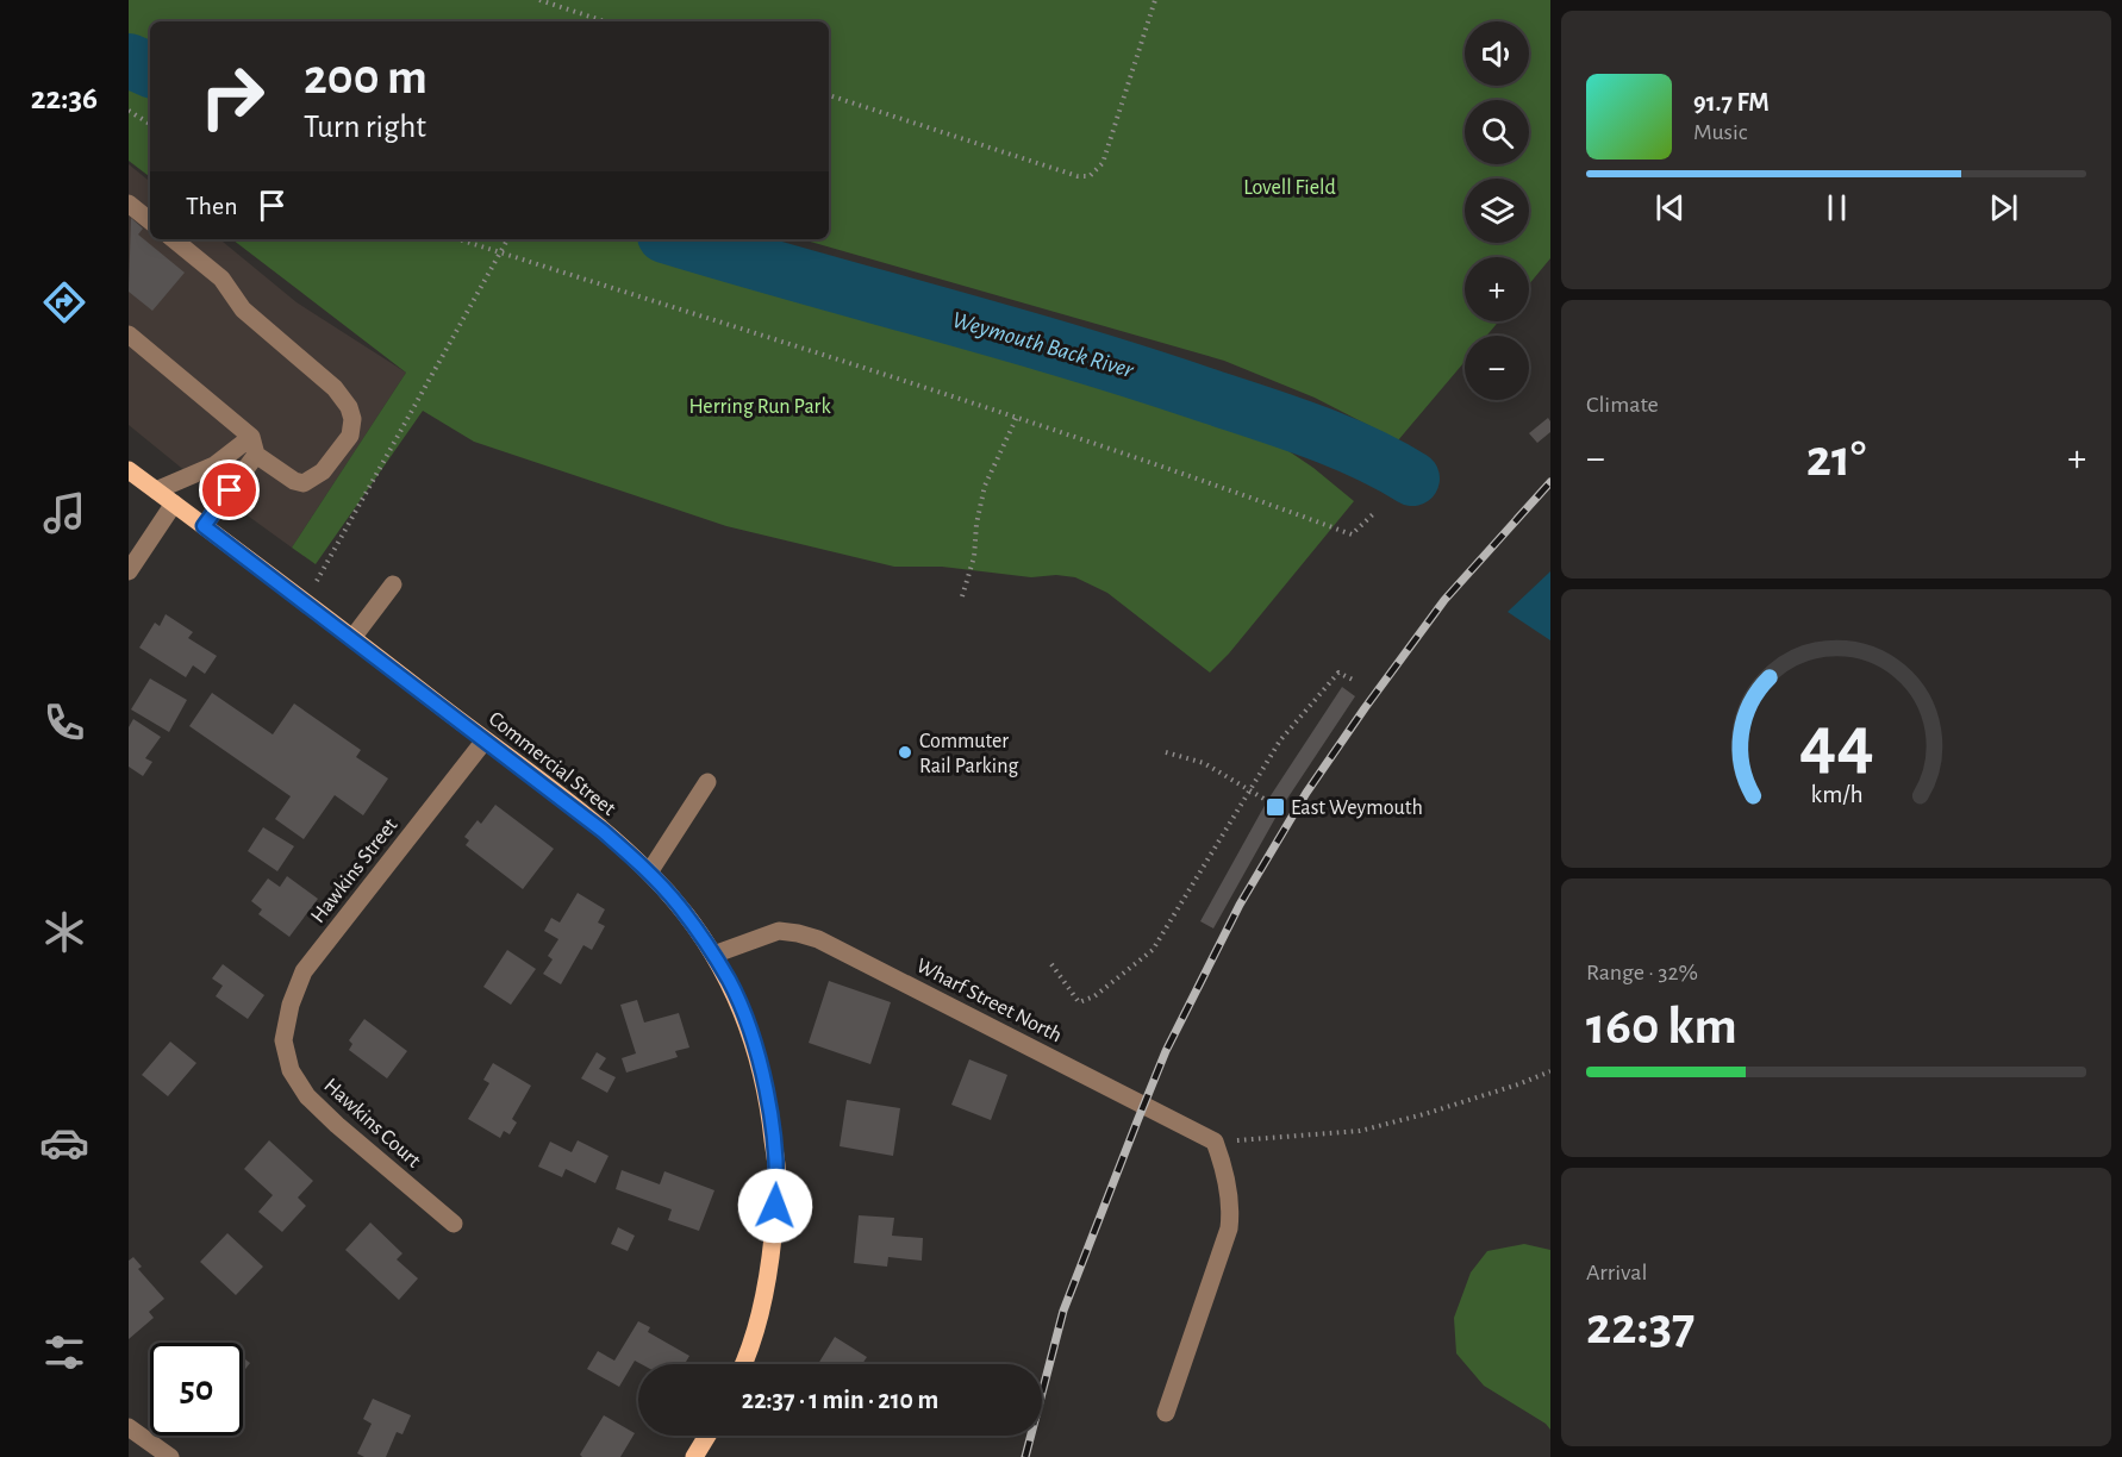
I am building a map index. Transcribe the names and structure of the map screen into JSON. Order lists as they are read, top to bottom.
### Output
{
  "streets": {
    "main road": ["Commercial Street"],
    "street": ["Hawkins Street", "Wharf Street North", "Hawkins Court"]
  },
  "crossings": [
    ["Commercial Street", "Hawkins Street"],
    ["Commercial Street", "Wharf Street North"],
    ["Hawkins Street", "Hawkins Court"]
  ],
  "water": ["Weymouth Back River"],
  "parks": ["Lovell Field", "Herring Run Park"],
  "places": {
    "other": ["Commuter Rail Parking"],
    "transit": ["East Weymouth"]
  },
  "page": {
    "tabs": "22:36",
    "map_buttons": ["+", "−"],
    "turn": ["200 m", "Turn right"],
    "song": ["91.7 FM", "Music"],
    "then": "Then",
    "tile": [
      "Climate",
      ["Range · 32%", "160 km"],
      ["Arrival", "22:37"]
    ],
    "heat": ["−", "21°", "+"],
    "limit": "50",
    "trip": "22:37 · 1 min · 210 m",
    "gauge": ["44", "km/h"]
  }
}
